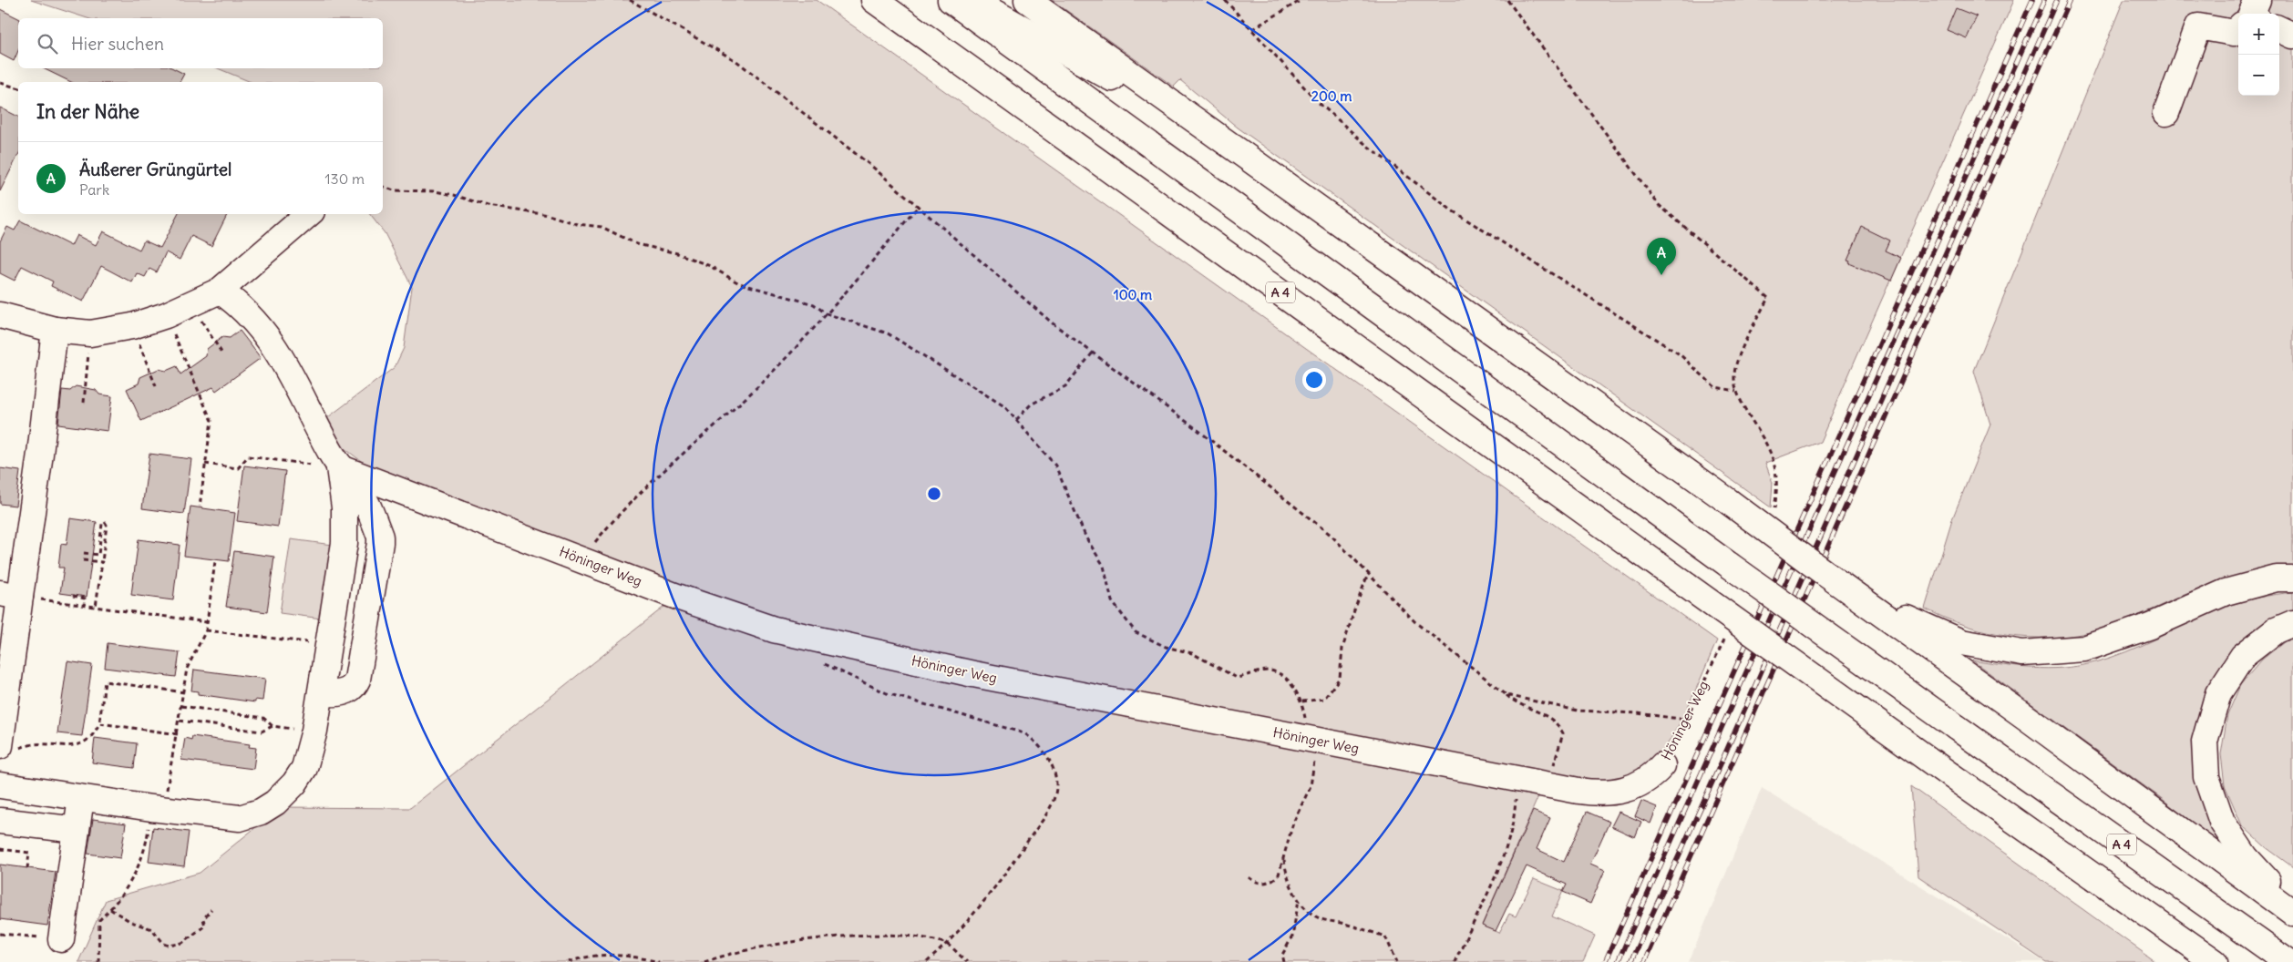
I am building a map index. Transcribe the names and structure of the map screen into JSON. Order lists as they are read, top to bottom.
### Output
{
  "streets": {
    "main road": ["A 4", "Höninger Weg"]
  },
  "page": {
    "map_buttons": ["+", "−"],
    "search": "Hier suchen",
    "heading": "In der Nähe",
    "list": [
      {
        "mark": "A",
        "name": "Äußerer Grüngürtel",
        "note": "Park",
        "value": "130 m"
      }
    ],
    "pins": "A"
  },
  "rings": ["200 m", "100 m"]
}
